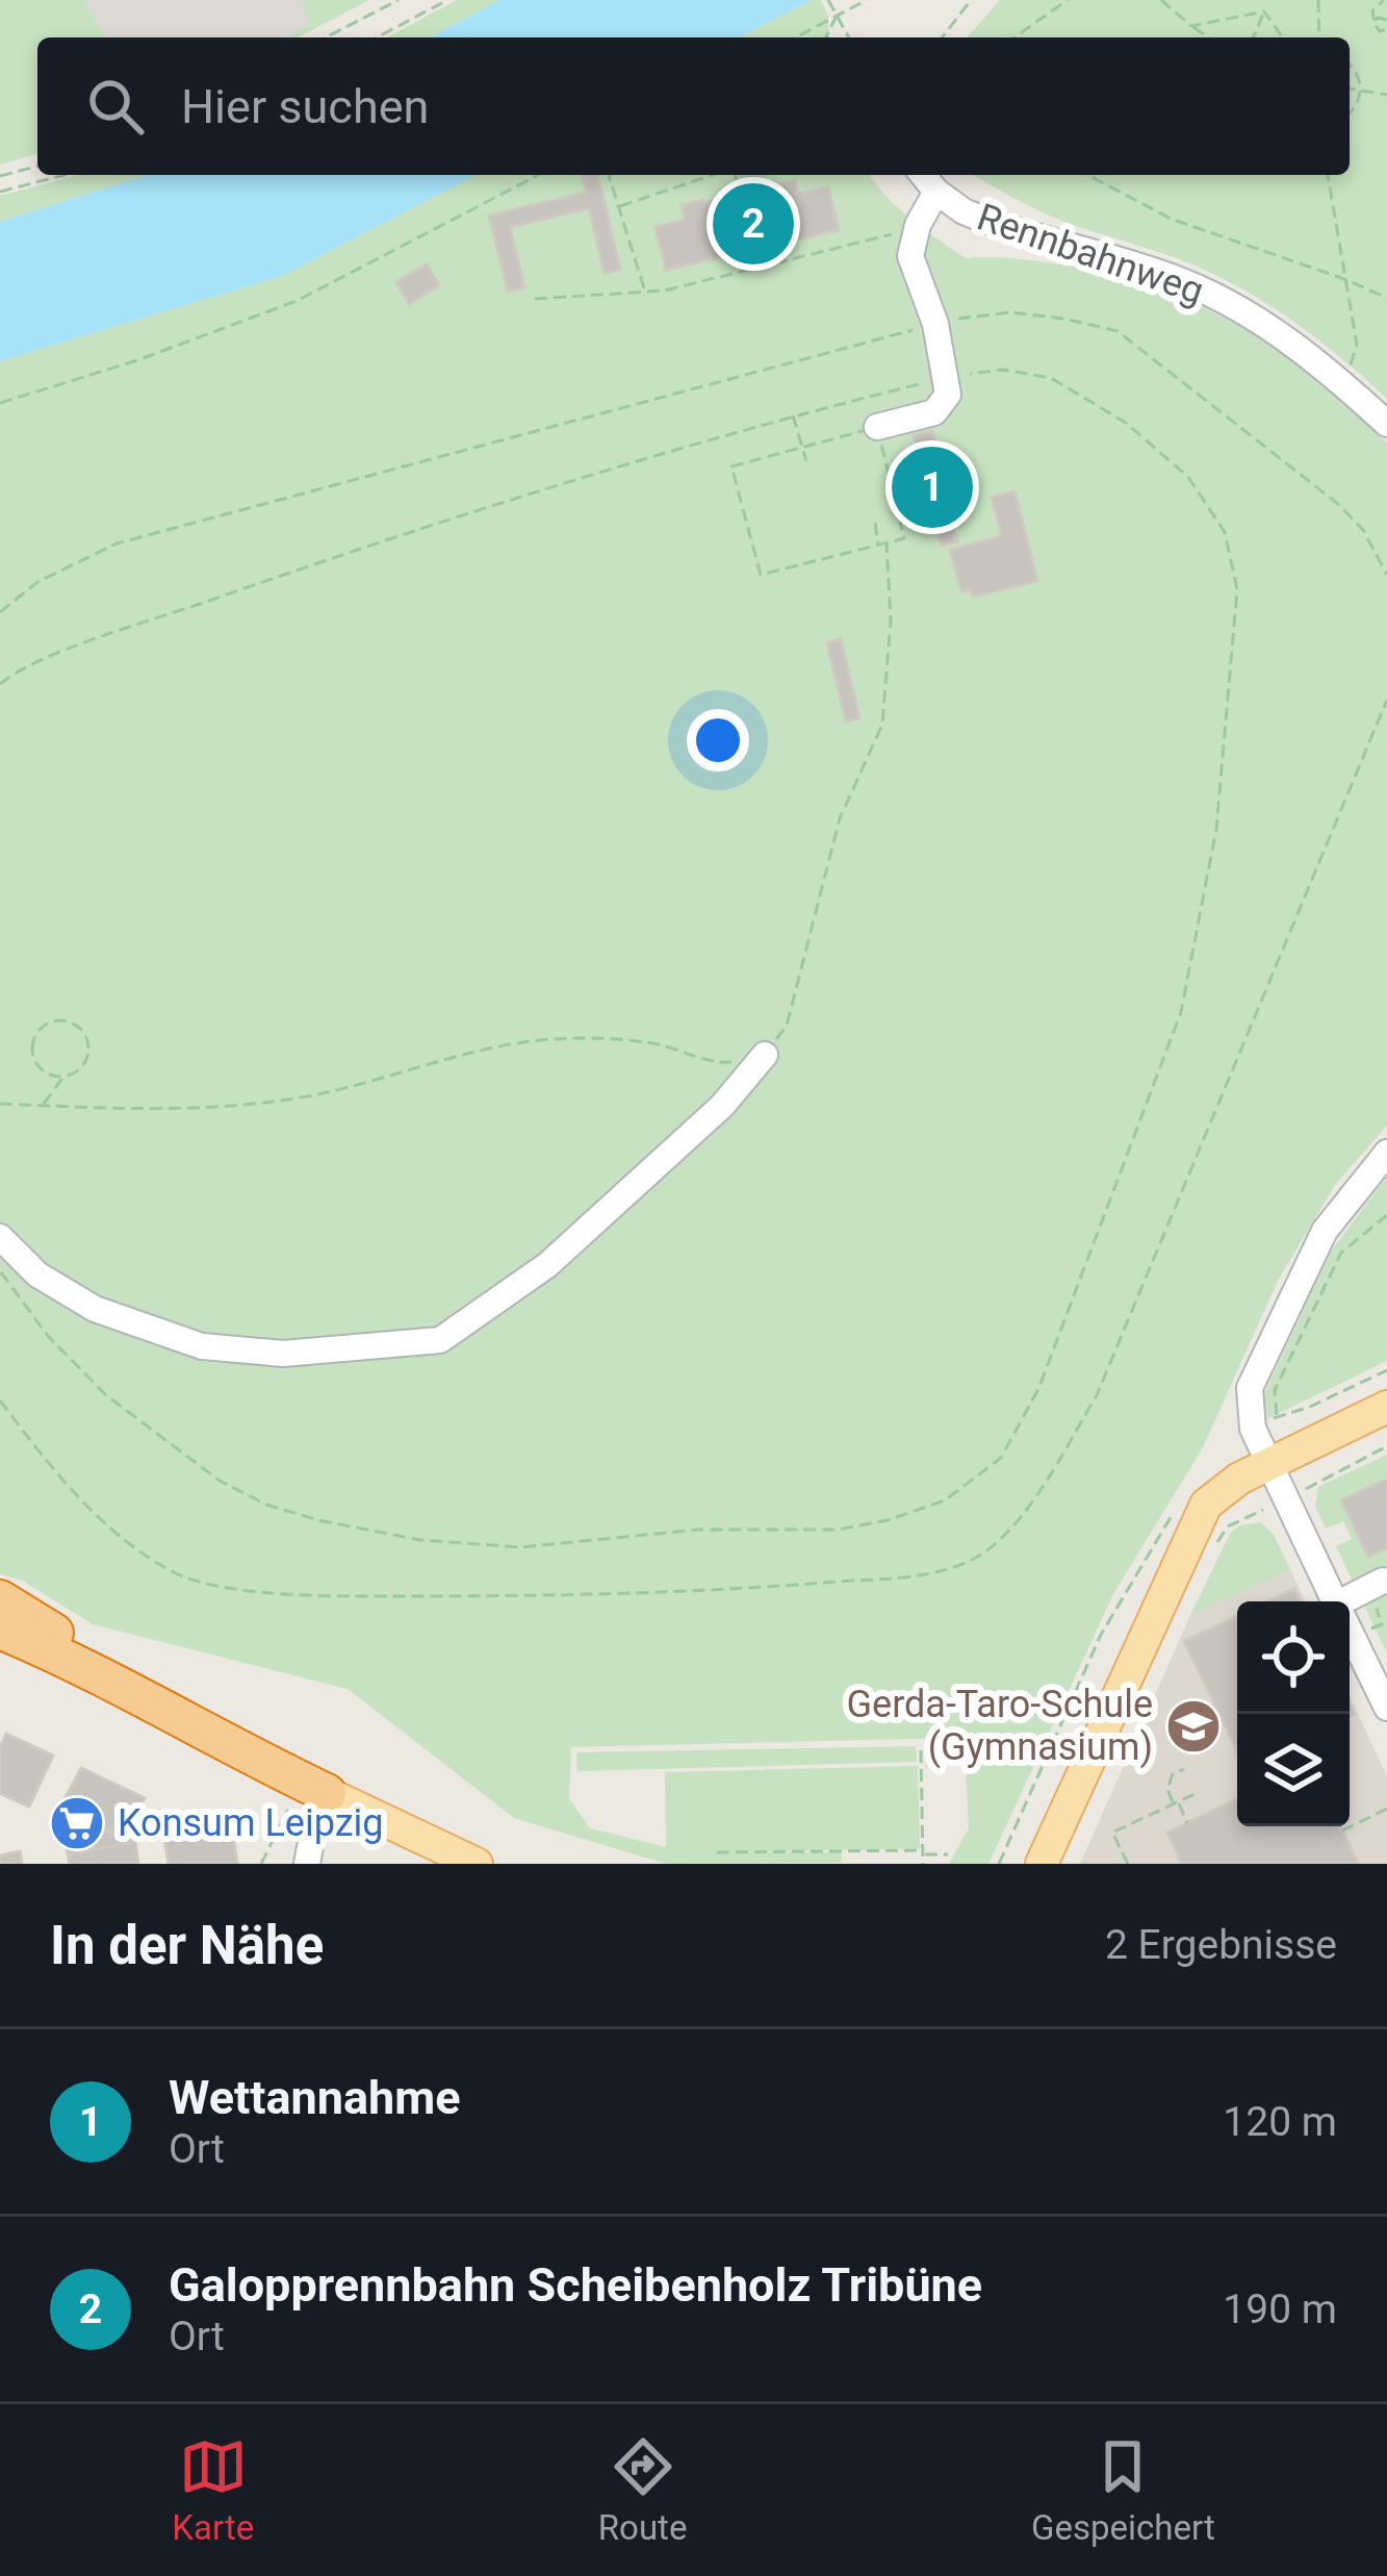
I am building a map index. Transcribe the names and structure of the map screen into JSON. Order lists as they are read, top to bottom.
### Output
{
  "streets": {
    "street": ["Rennbahnweg"]
  },
  "places": {
    "school or university": ["Gerda-Taro-Schule (Gymnasium)"],
    "supermarket": ["Konsum Leipzig"]
  },
  "page": {
    "search": "Hier suchen",
    "pins": ["2", "1"],
    "heading": ["In der Nähe", "2 Ergebnisse"],
    "list": [
      {
        "mark": "1",
        "name": "Wettannahme",
        "note": "Ort",
        "value": "120 m"
      },
      {
        "mark": "2",
        "name": "Galopprennbahn Scheibenholz Tribüne",
        "note": "Ort",
        "value": "190 m"
      }
    ],
    "nav": ["Karte", "Route", "Gespeichert"]
  }
}
